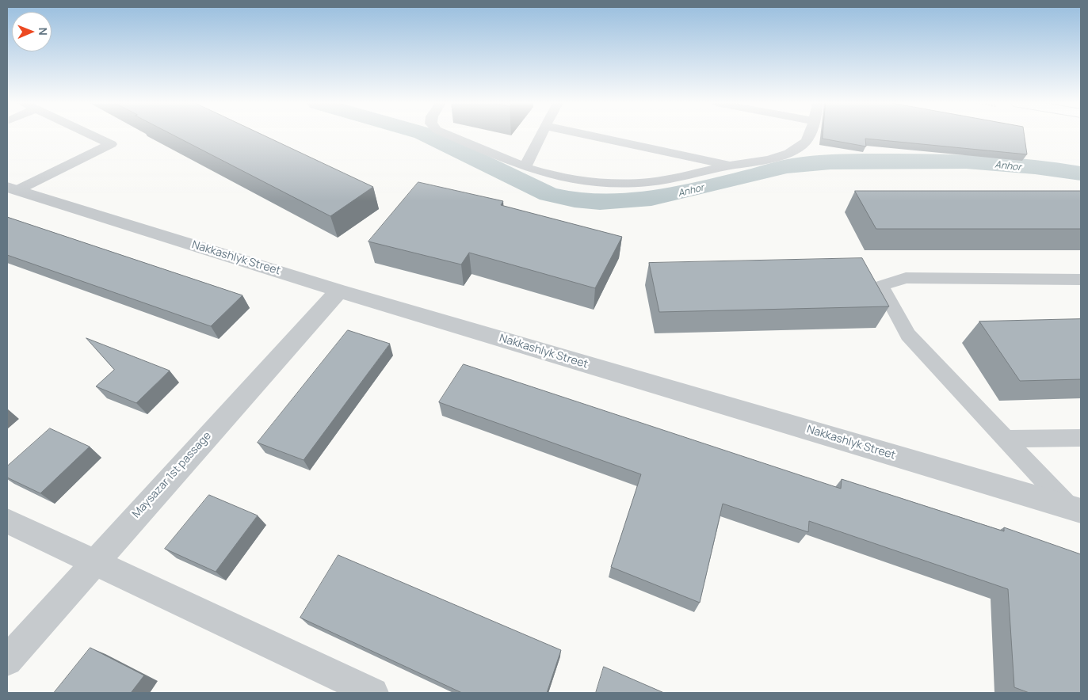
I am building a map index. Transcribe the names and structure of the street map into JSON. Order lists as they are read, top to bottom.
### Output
{
  "streets": {
    "street": ["Nakkashlyk Street", "Maysazar 1st passage"]
  },
  "crossings": [
    ["Nakkashlyk Street", "Maysazar 1st passage"]
  ],
  "water": ["Anhor"],
  "north": "right"
}
